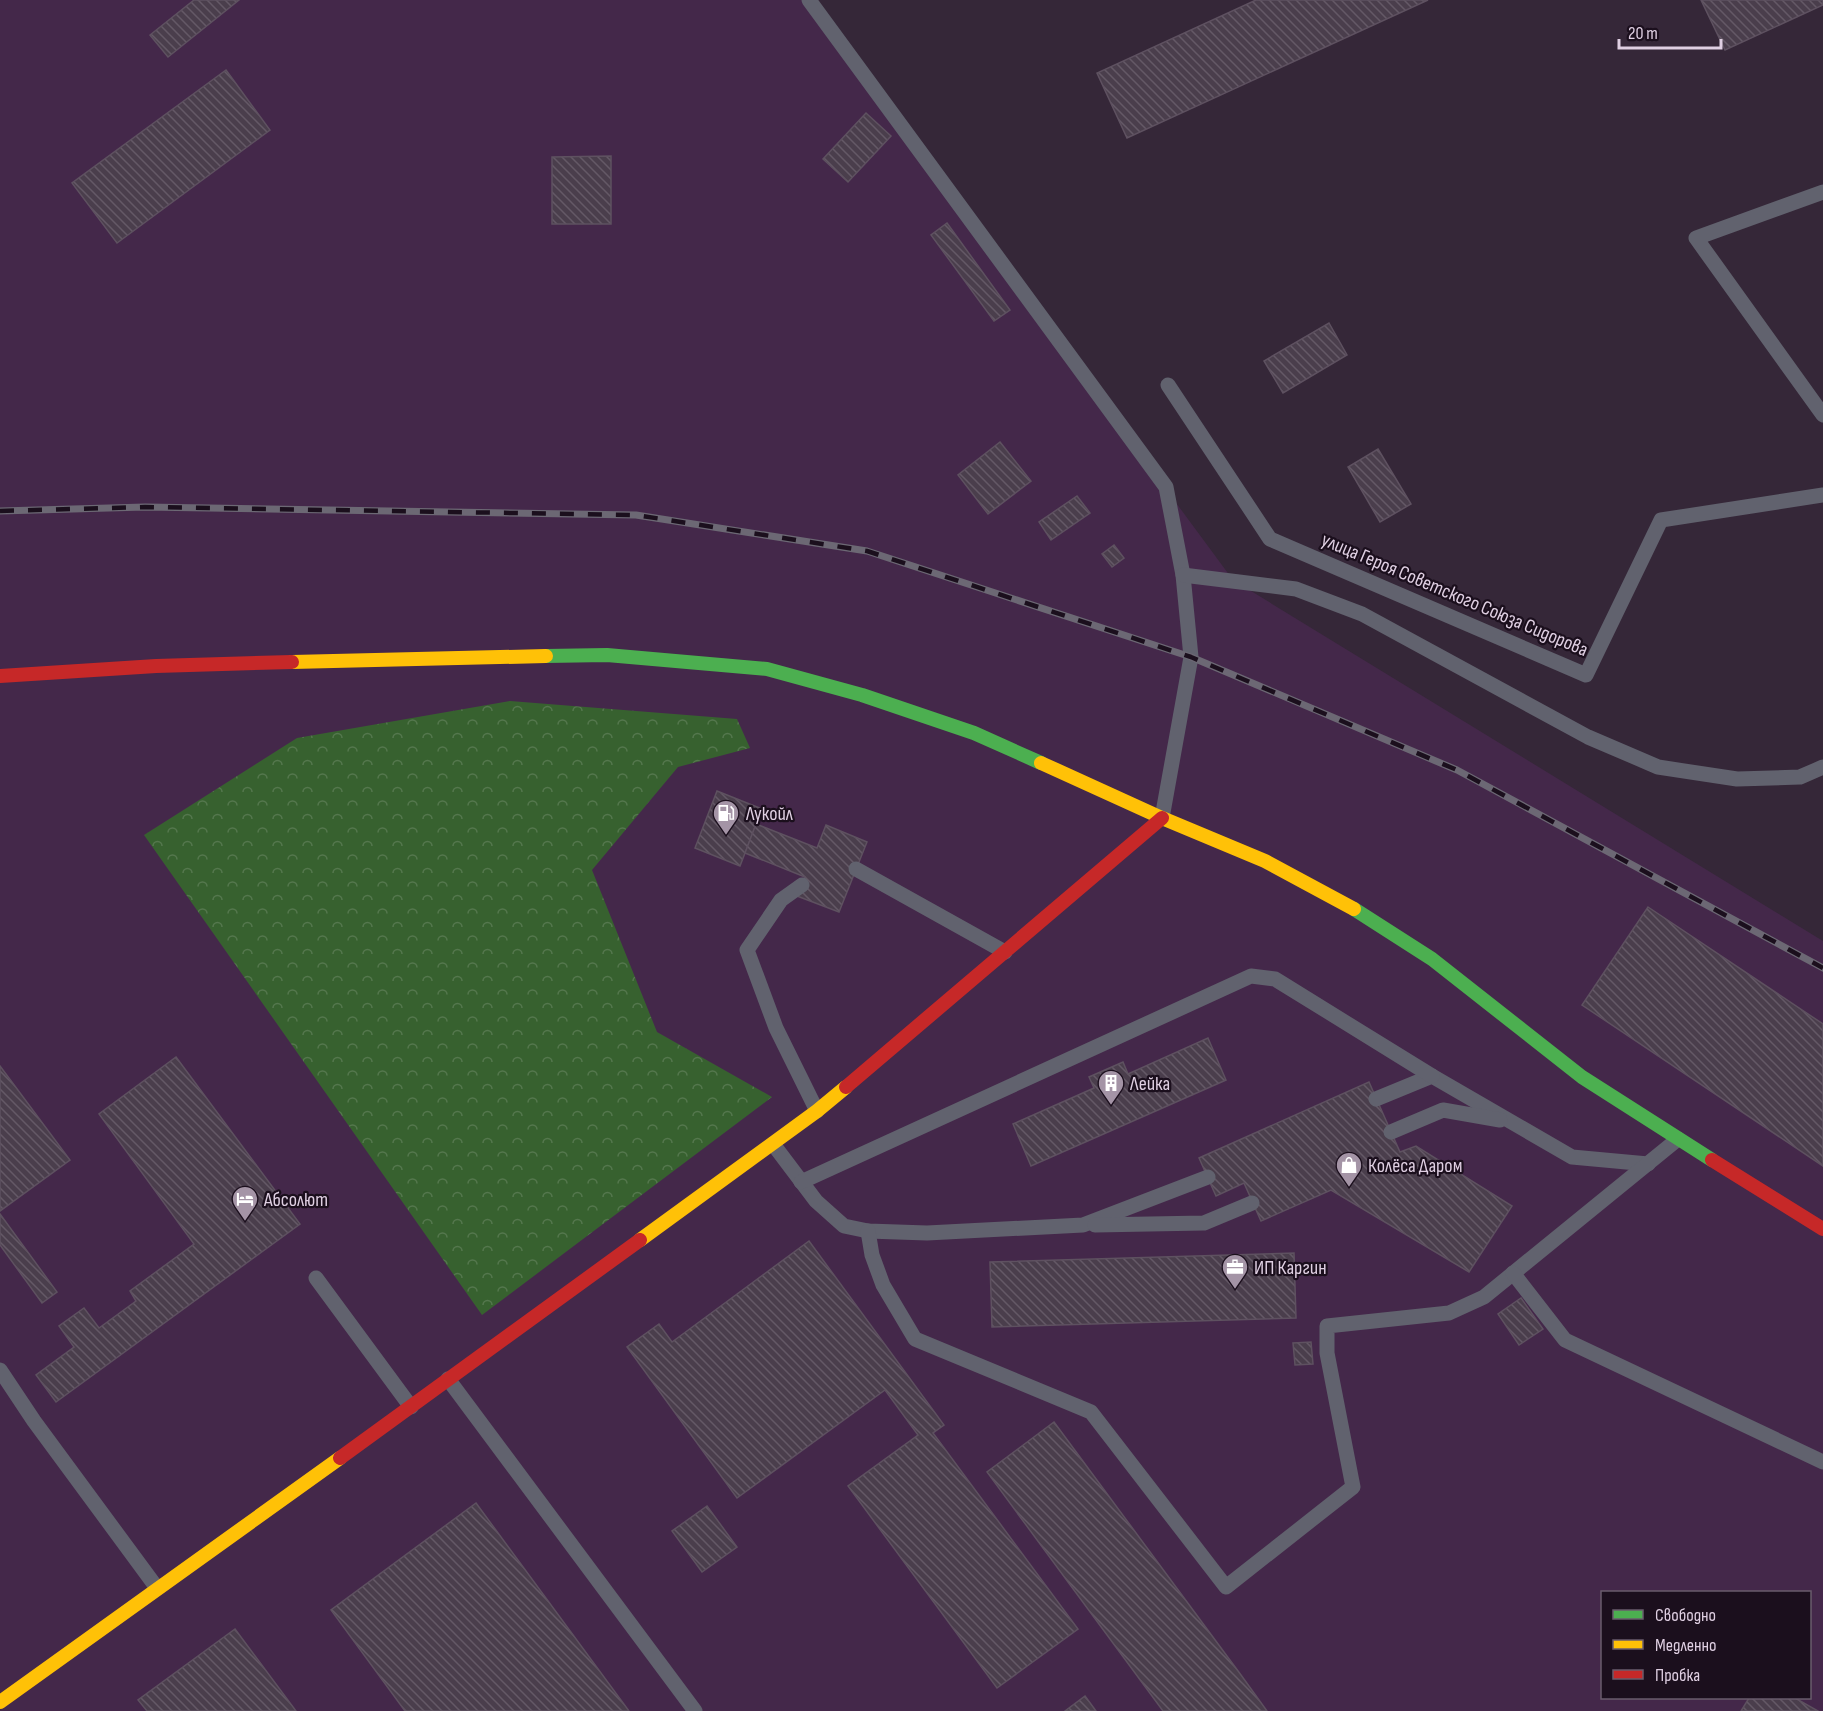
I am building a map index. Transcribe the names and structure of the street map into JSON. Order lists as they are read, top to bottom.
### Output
{
  "streets": {
    "lane": ["улица Героя Советского Союза Сидорова"]
  },
  "places": {
    "fuel station": ["Лукойл"],
    "building": ["Лейка"],
    "shop": ["Колёса Даром"],
    "hotel": ["Абсолют"],
    "office": ["ИП Каргин"]
  },
  "legend": ["Свободно", "Медленно", "Пробка"],
  "scale_bar": "20 m"
}
